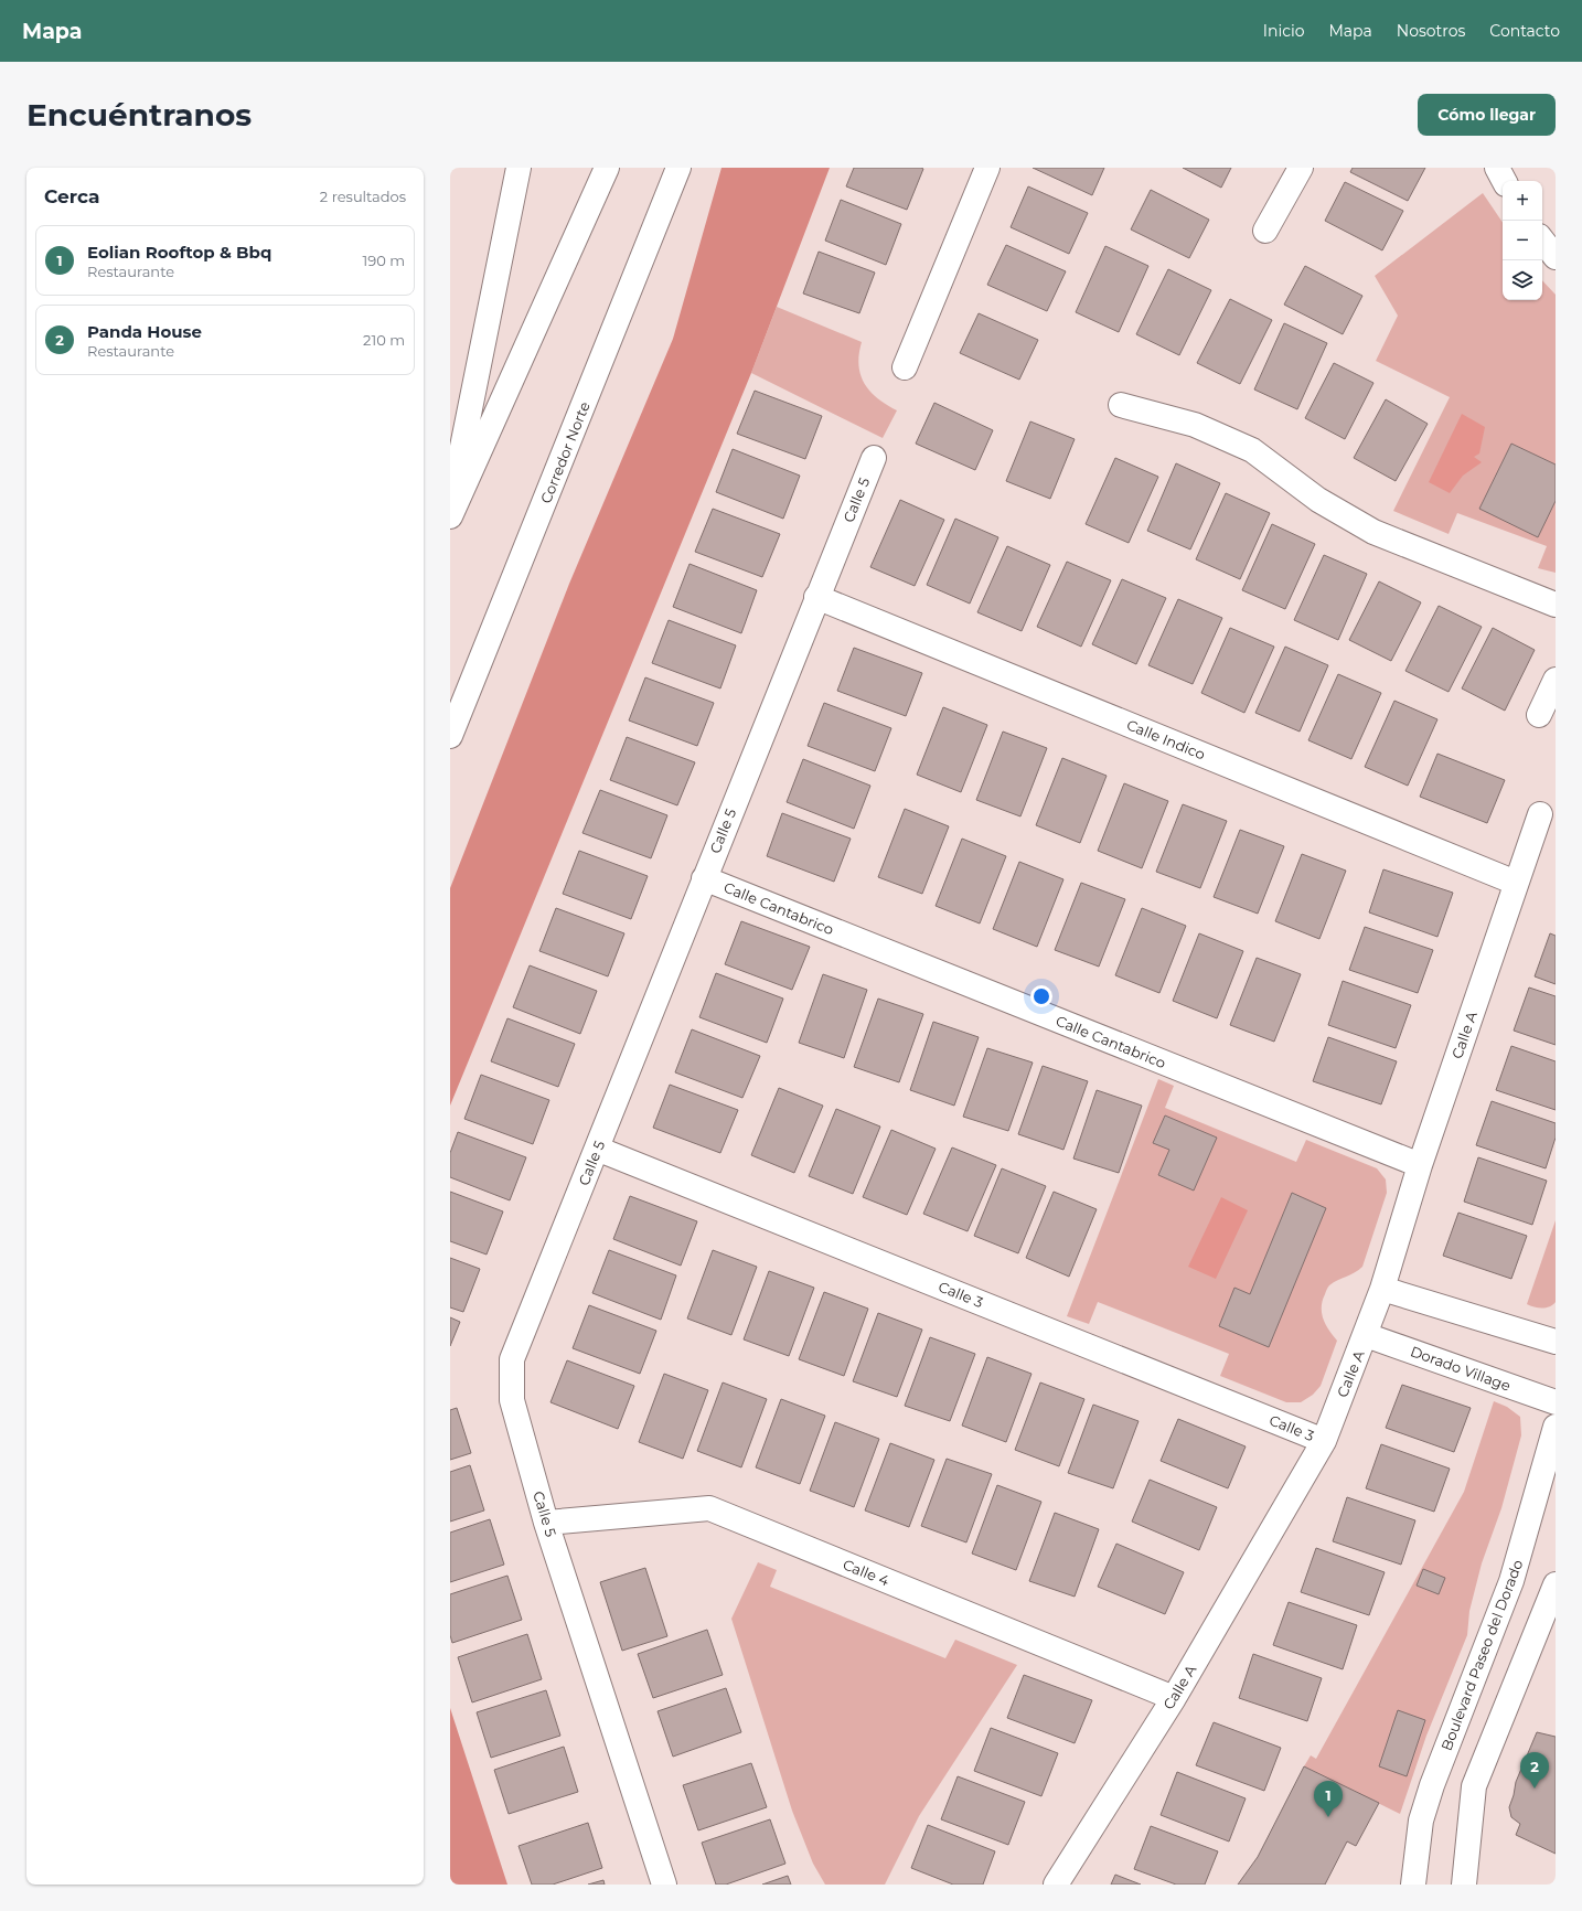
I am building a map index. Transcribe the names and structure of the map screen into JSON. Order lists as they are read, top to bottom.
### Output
{
  "streets": {
    "main road": [
      "Corredor Norte",
      "Calle 5",
      "Calle Indico",
      "Calle Cantabrico",
      "Calle A",
      "Calle 3",
      "Dorado Village",
      "Calle 4",
      "Boulevard Paseo del Dorado"
    ]
  },
  "crossings": [
    ["Calle 5", "Calle Indico"],
    ["Calle 5", "Calle Cantabrico"],
    ["Calle 5", "Calle 3"],
    ["Calle 5", "Calle 4"],
    ["Calle Indico", "Calle A"],
    ["Calle Cantabrico", "Calle A"],
    ["Calle A", "Calle 3"],
    ["Calle A", "Dorado Village"],
    ["Calle A", "Calle 4"]
  ],
  "page": {
    "header": "Mapa",
    "nav": [
      "Inicio",
      "Mapa",
      "Nosotros",
      "Contacto"
    ],
    "buttons": "Cómo llegar",
    "title": "Encuéntranos",
    "heading": ["Cerca", "2 resultados"],
    "map_buttons": ["+", "−"],
    "list": [
      {
        "mark": "1",
        "name": "Eolian Rooftop & Bbq",
        "note": "Restaurante",
        "value": "190 m"
      },
      {
        "mark": "2",
        "name": "Panda House",
        "note": "Restaurante",
        "value": "210 m"
      }
    ],
    "pins": ["2", "1"]
  }
}
